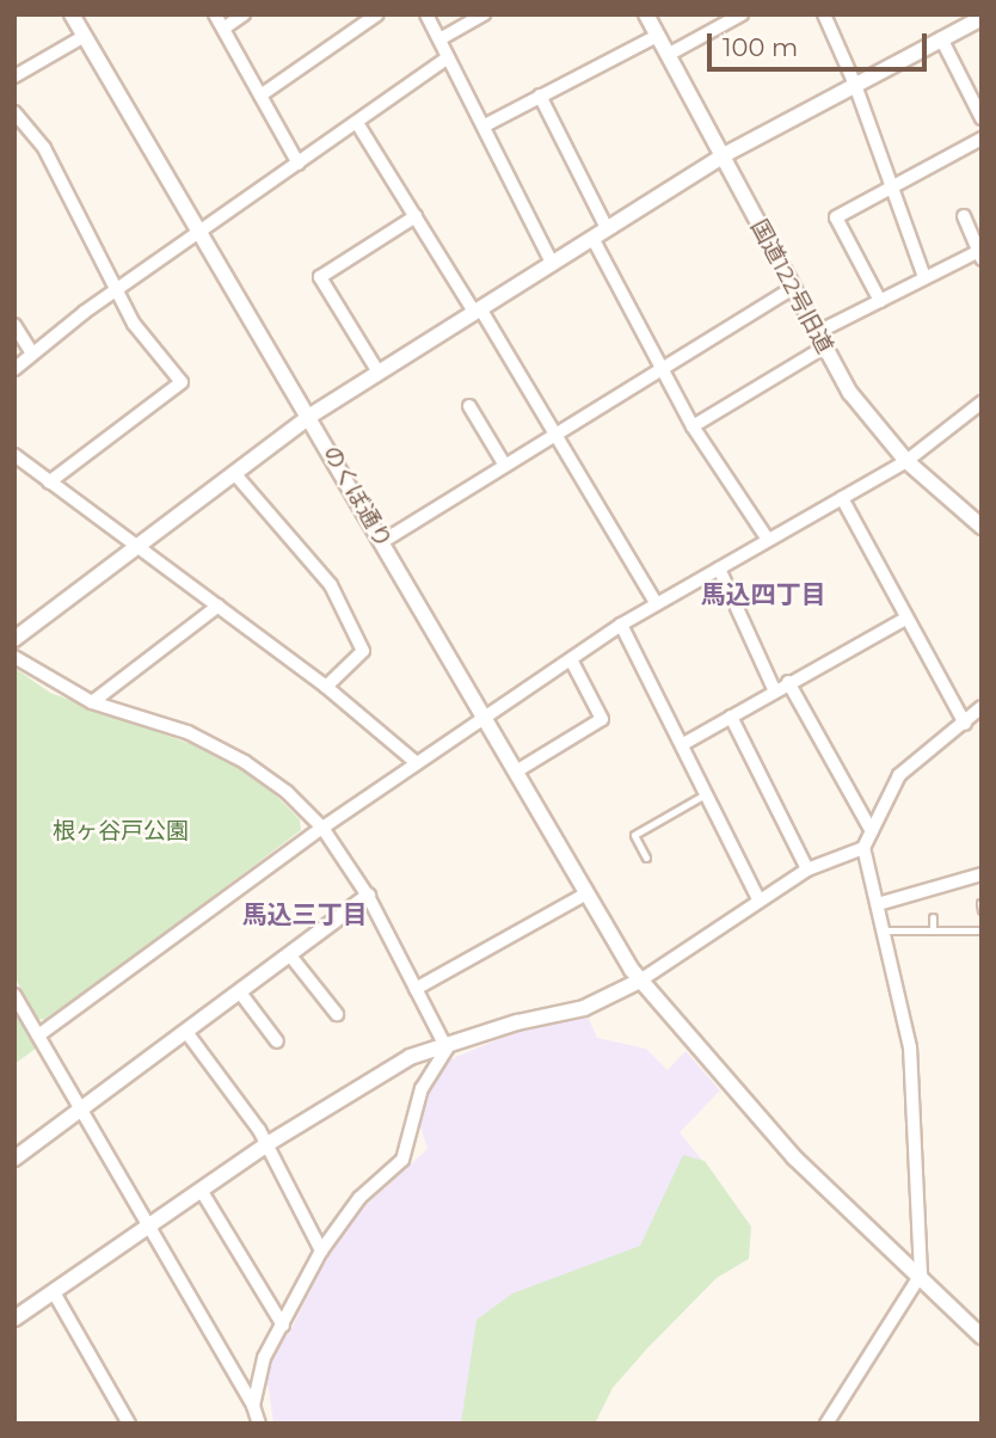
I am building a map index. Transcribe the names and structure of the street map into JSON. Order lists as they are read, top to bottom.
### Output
{
  "streets": {
    "street": ["国道122号旧道", "のくぼ通り"]
  },
  "districts": ["馬込四丁目", "馬込三丁目"],
  "parks": ["根ヶ谷戸公園"],
  "scale_bar": "100 m"
}
